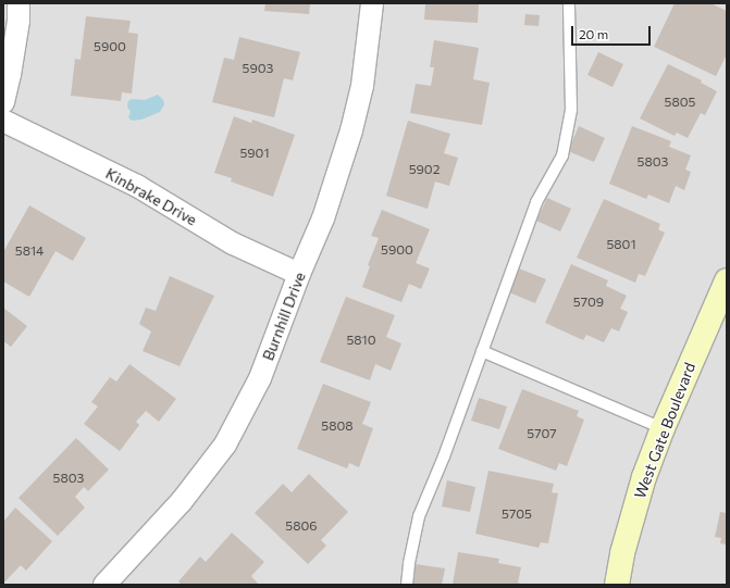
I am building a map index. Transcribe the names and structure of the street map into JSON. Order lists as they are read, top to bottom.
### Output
{
  "streets": {
    "main road": ["West Gate Boulevard"],
    "street": ["Kinbrake Drive", "Burnhill Drive"]
  },
  "crossings": [
    ["Kinbrake Drive", "Burnhill Drive"]
  ],
  "house_numbers": [
    "5900",
    "5903",
    "5805",
    "5901",
    "5803",
    "5902",
    "5801",
    "5900",
    "5814",
    "5709",
    "5810",
    "5808",
    "5707",
    "5803",
    "5705",
    "5806"
  ],
  "scale_bar": "20 m"
}
